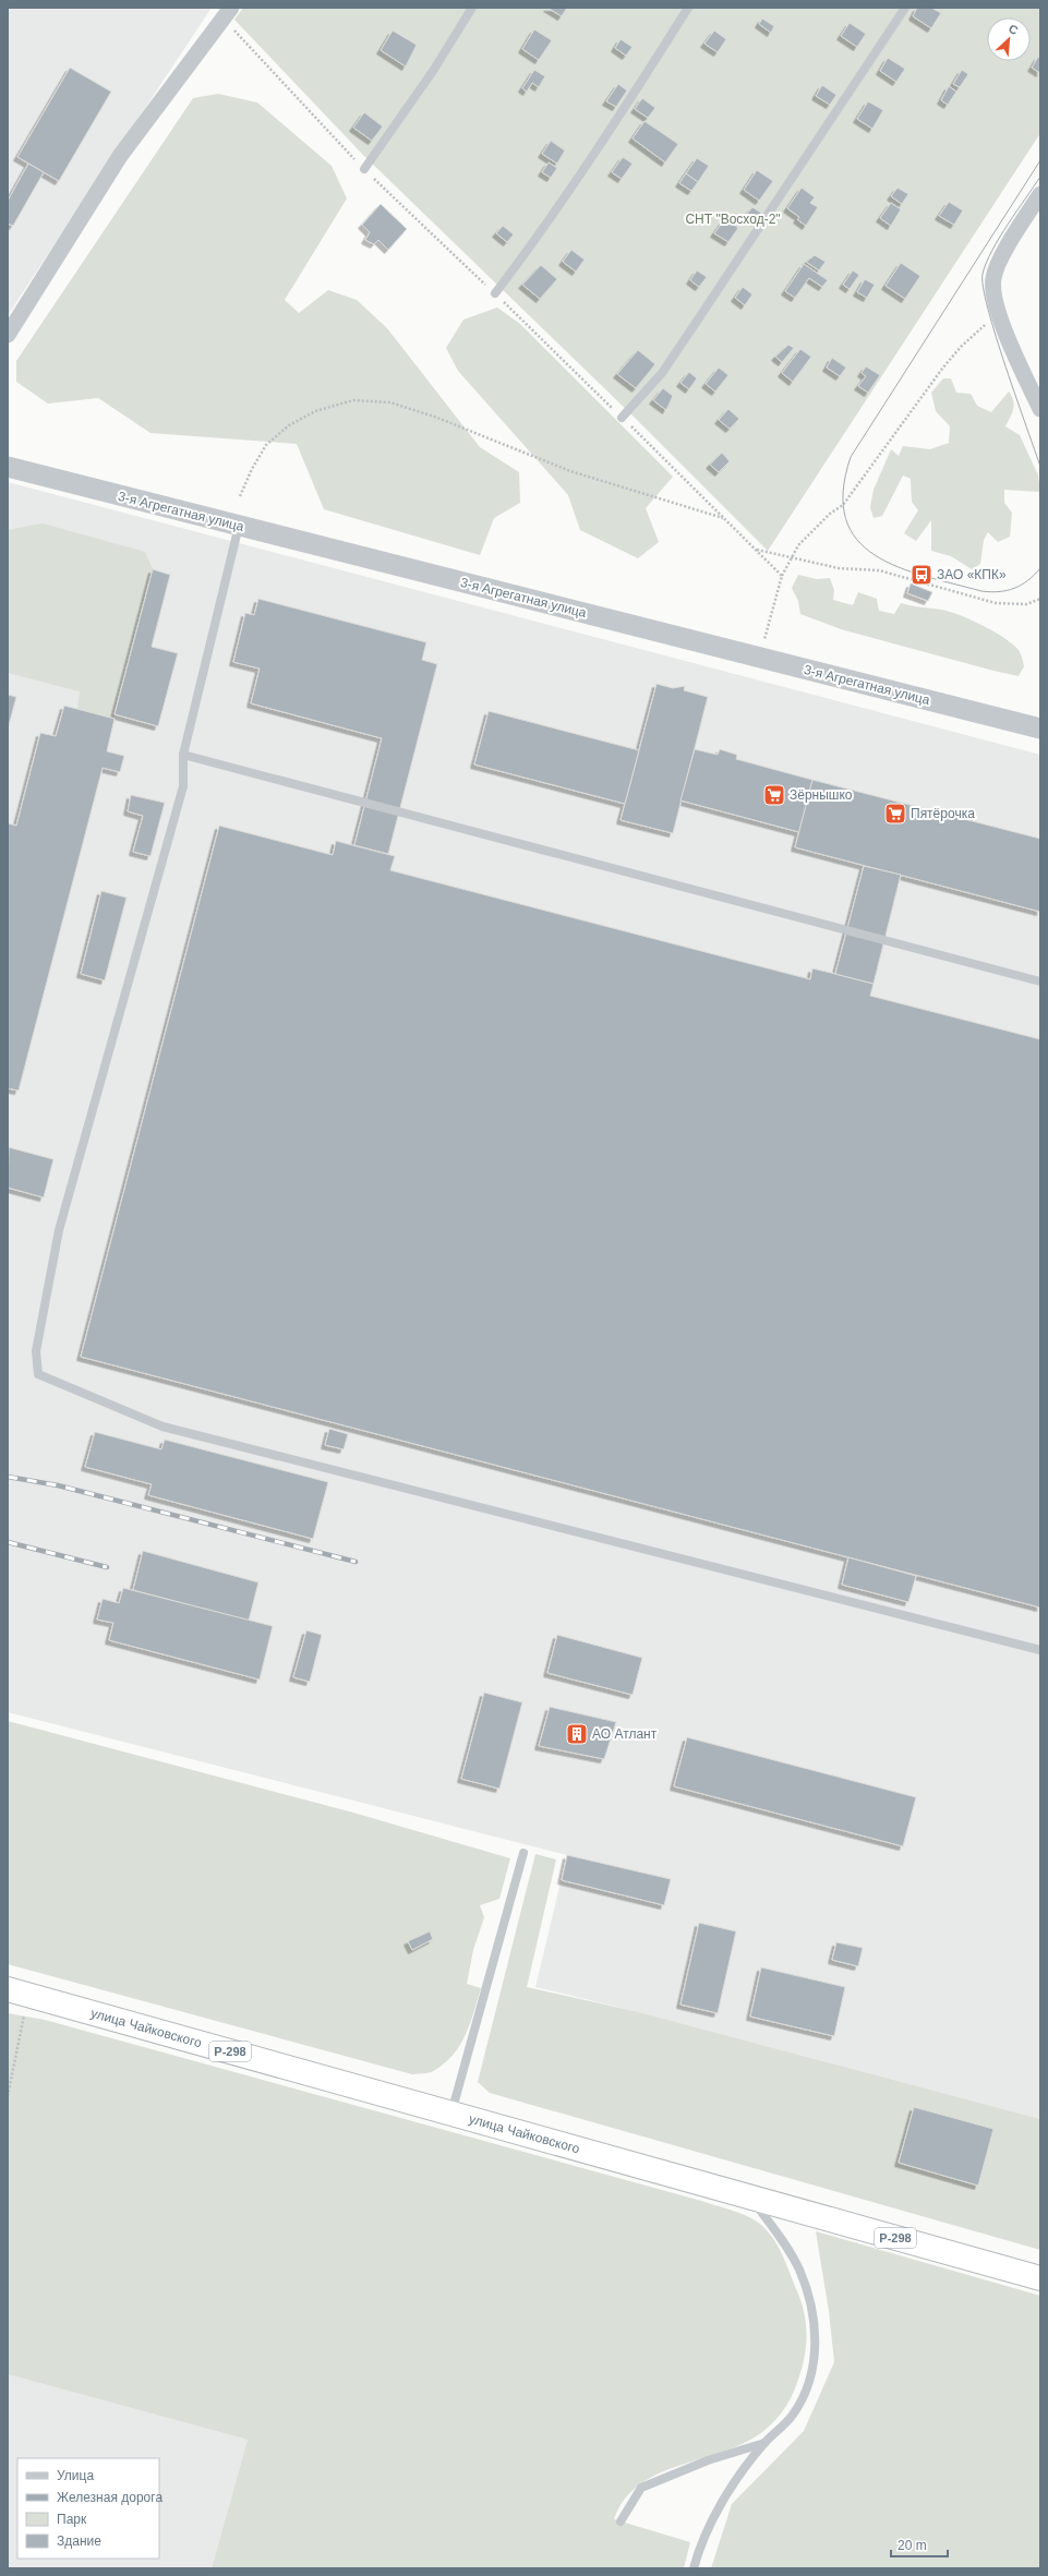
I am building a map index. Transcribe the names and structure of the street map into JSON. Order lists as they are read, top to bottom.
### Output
{
  "streets": {
    "highway": ["улица Чайковского", "Р-298"],
    "street": ["3-я Агрегатная улица"]
  },
  "parks": ["СНТ \"Восход-2\""],
  "places": {
    "bus stop": ["ЗАО «КПК»"],
    "supermarket": ["Зёрнышко", "Пятёрочка"],
    "building": ["АО Атлант"]
  },
  "legend": [
    "Улица",
    "Железная дорога",
    "Парк",
    "Здание"
  ],
  "scale_bar": "20 m",
  "north": "top right"
}
